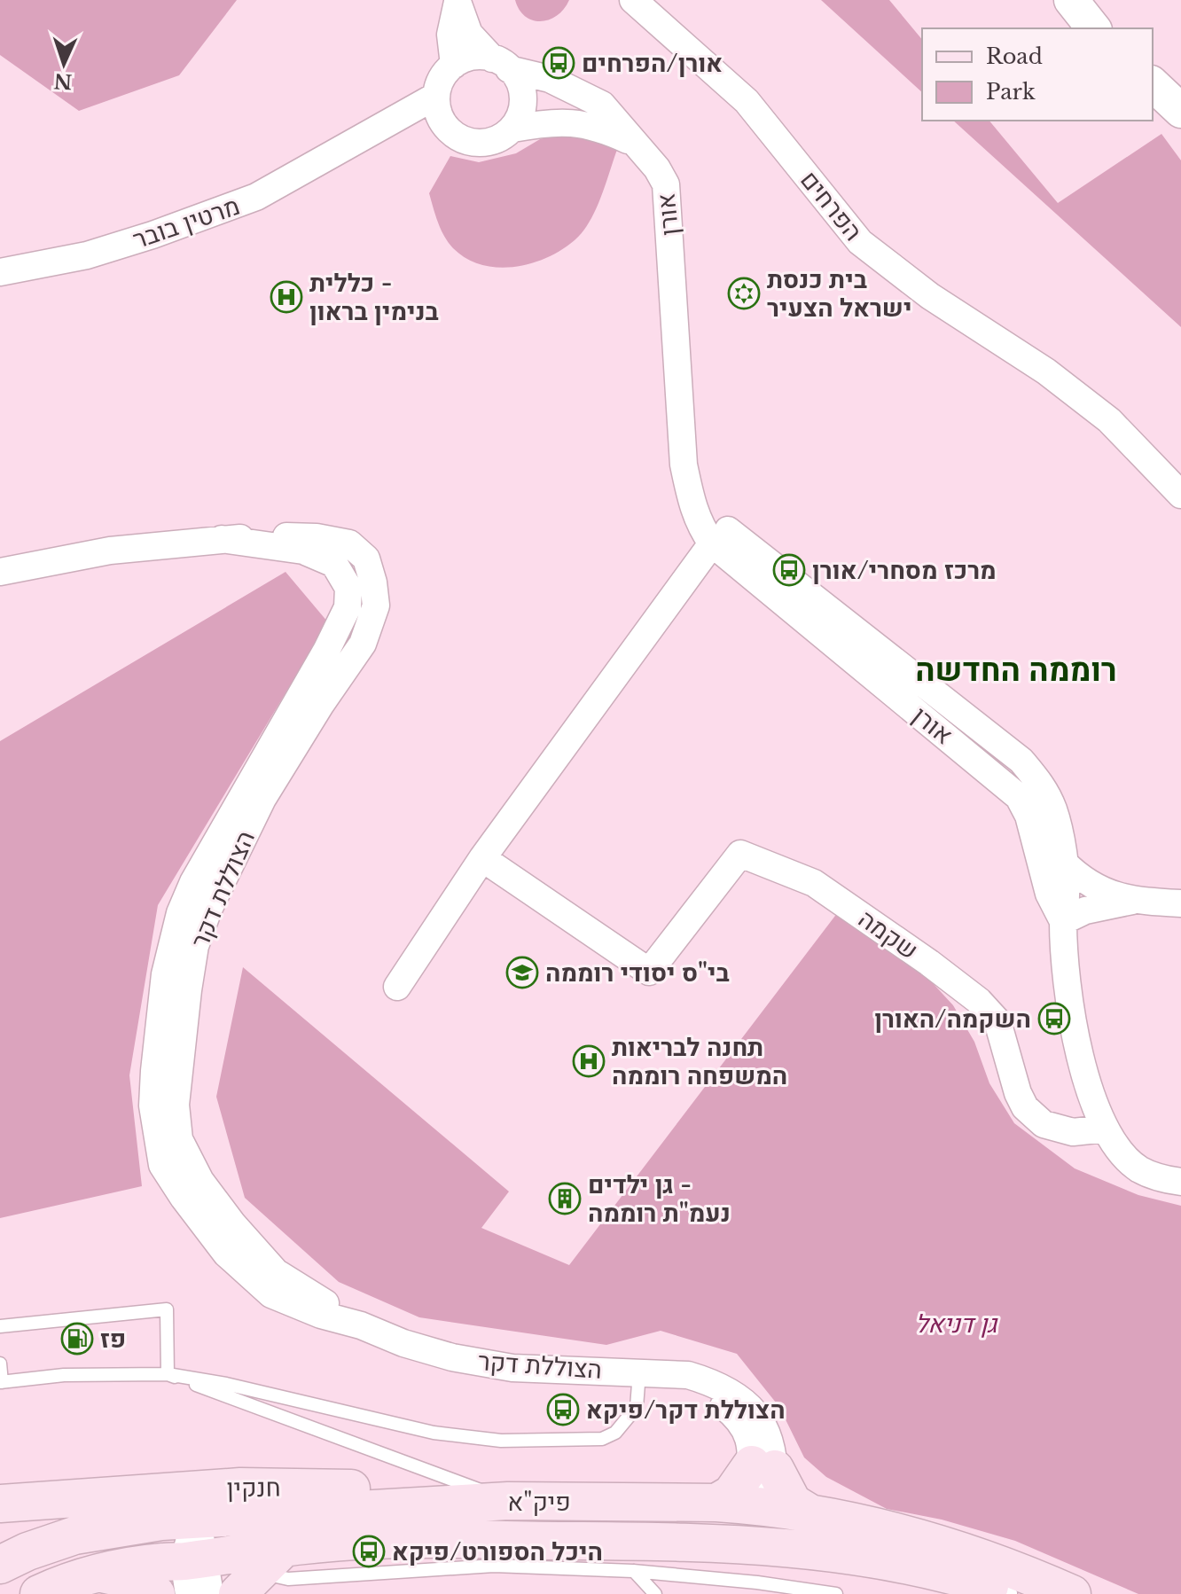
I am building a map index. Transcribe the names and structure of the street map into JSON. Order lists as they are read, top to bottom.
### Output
{
  "streets": {
    "main road": ["חנקין", "פיק\"א"],
    "street": [
      "הפרחים",
      "אורן",
      "מרטין בובר",
      "הצוללת דקר",
      "שקמה"
    ]
  },
  "crossings": [
    ["אורן", "מרטין בובר"],
    ["הצוללת דקר", "פיק\"א"],
    ["חנקין", "פיק\"א"]
  ],
  "districts": ["רוממה החדשה"],
  "parks": ["גן דניאל"],
  "places": {
    "bus stop": [
      "אורן/הפרחים",
      "מרכז מסחרי/אורן",
      "השקמה/האורן",
      "הצוללת דקר/פיקא",
      "היכל הספורט/פיקא"
    ],
    "synagogue": ["בית כנסת ישראל הצעיר"],
    "hospital": ["כללית - בנימין בראון", "תחנה לבריאות המשפחה רוממה"],
    "school or university": ["בי\"ס יסודי רוממה"],
    "building": ["גן ילדים - נעמ\"ת רוממה"],
    "fuel station": ["פז"]
  },
  "legend": ["Road", "Park"],
  "north": "bottom"
}
